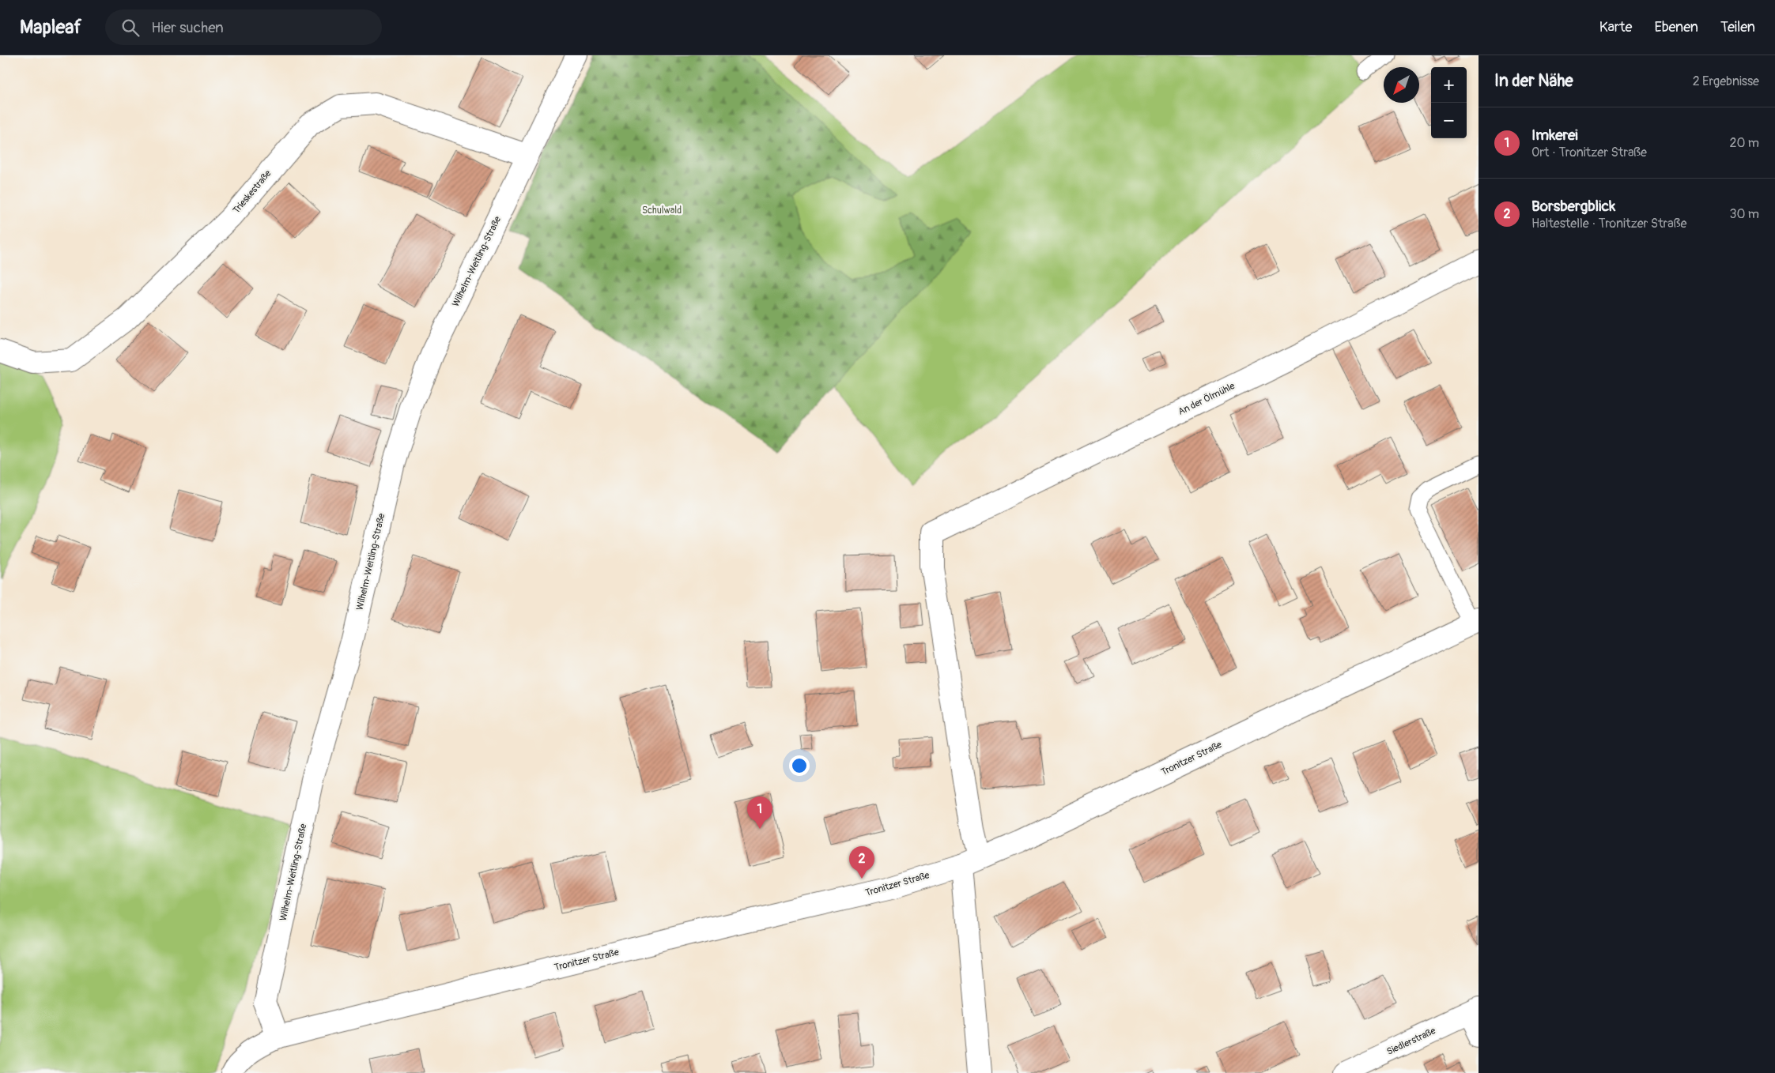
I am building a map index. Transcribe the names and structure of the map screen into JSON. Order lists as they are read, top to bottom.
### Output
{
  "streets": {
    "street": [
      "Trieskestraße",
      "Wilhelm-Weitling-Straße",
      "An der Ölmühle",
      "Tronitzer Straße",
      "Siedlerstraße"
    ]
  },
  "crossings": [
    ["Trieskestraße", "Wilhelm-Weitling-Straße"],
    ["Wilhelm-Weitling-Straße", "Tronitzer Straße"],
    ["An der Ölmühle", "Tronitzer Straße"]
  ],
  "parks": ["Schulwald"],
  "north": "bottom left",
  "page": {
    "header": "Mapleaf",
    "search": "Hier suchen",
    "nav": ["Karte", "Ebenen", "Teilen"],
    "heading": ["In der Nähe", "2 Ergebnisse"],
    "map_buttons": ["+", "−"],
    "list": [
      {
        "mark": "1",
        "name": "Imkerei",
        "note": "Ort · Tronitzer Straße",
        "value": "20 m"
      },
      {
        "mark": "2",
        "name": "Borsbergblick",
        "note": "Haltestelle · Tronitzer Straße",
        "value": "30 m"
      }
    ],
    "pins": ["1", "2"]
  }
}
